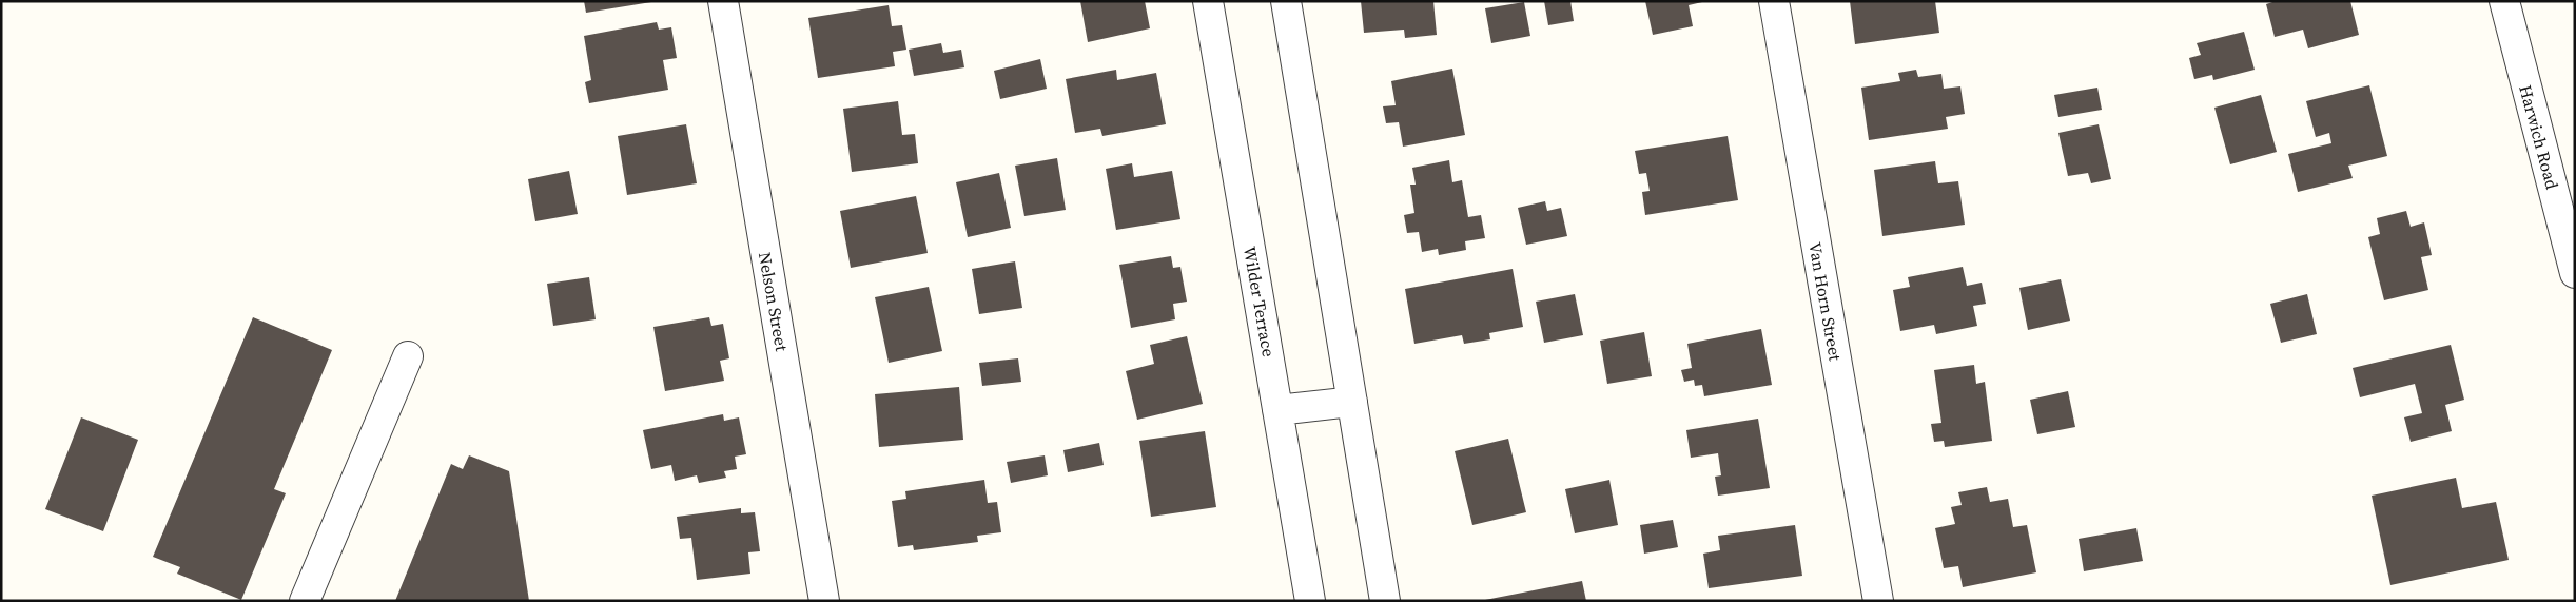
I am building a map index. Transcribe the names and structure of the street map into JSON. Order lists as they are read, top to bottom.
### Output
{
  "streets": {
    "street": [
      "Harwich Road",
      "Nelson Street",
      "Wilder Terrace",
      "Van Horn Street"
    ]
  }
}
